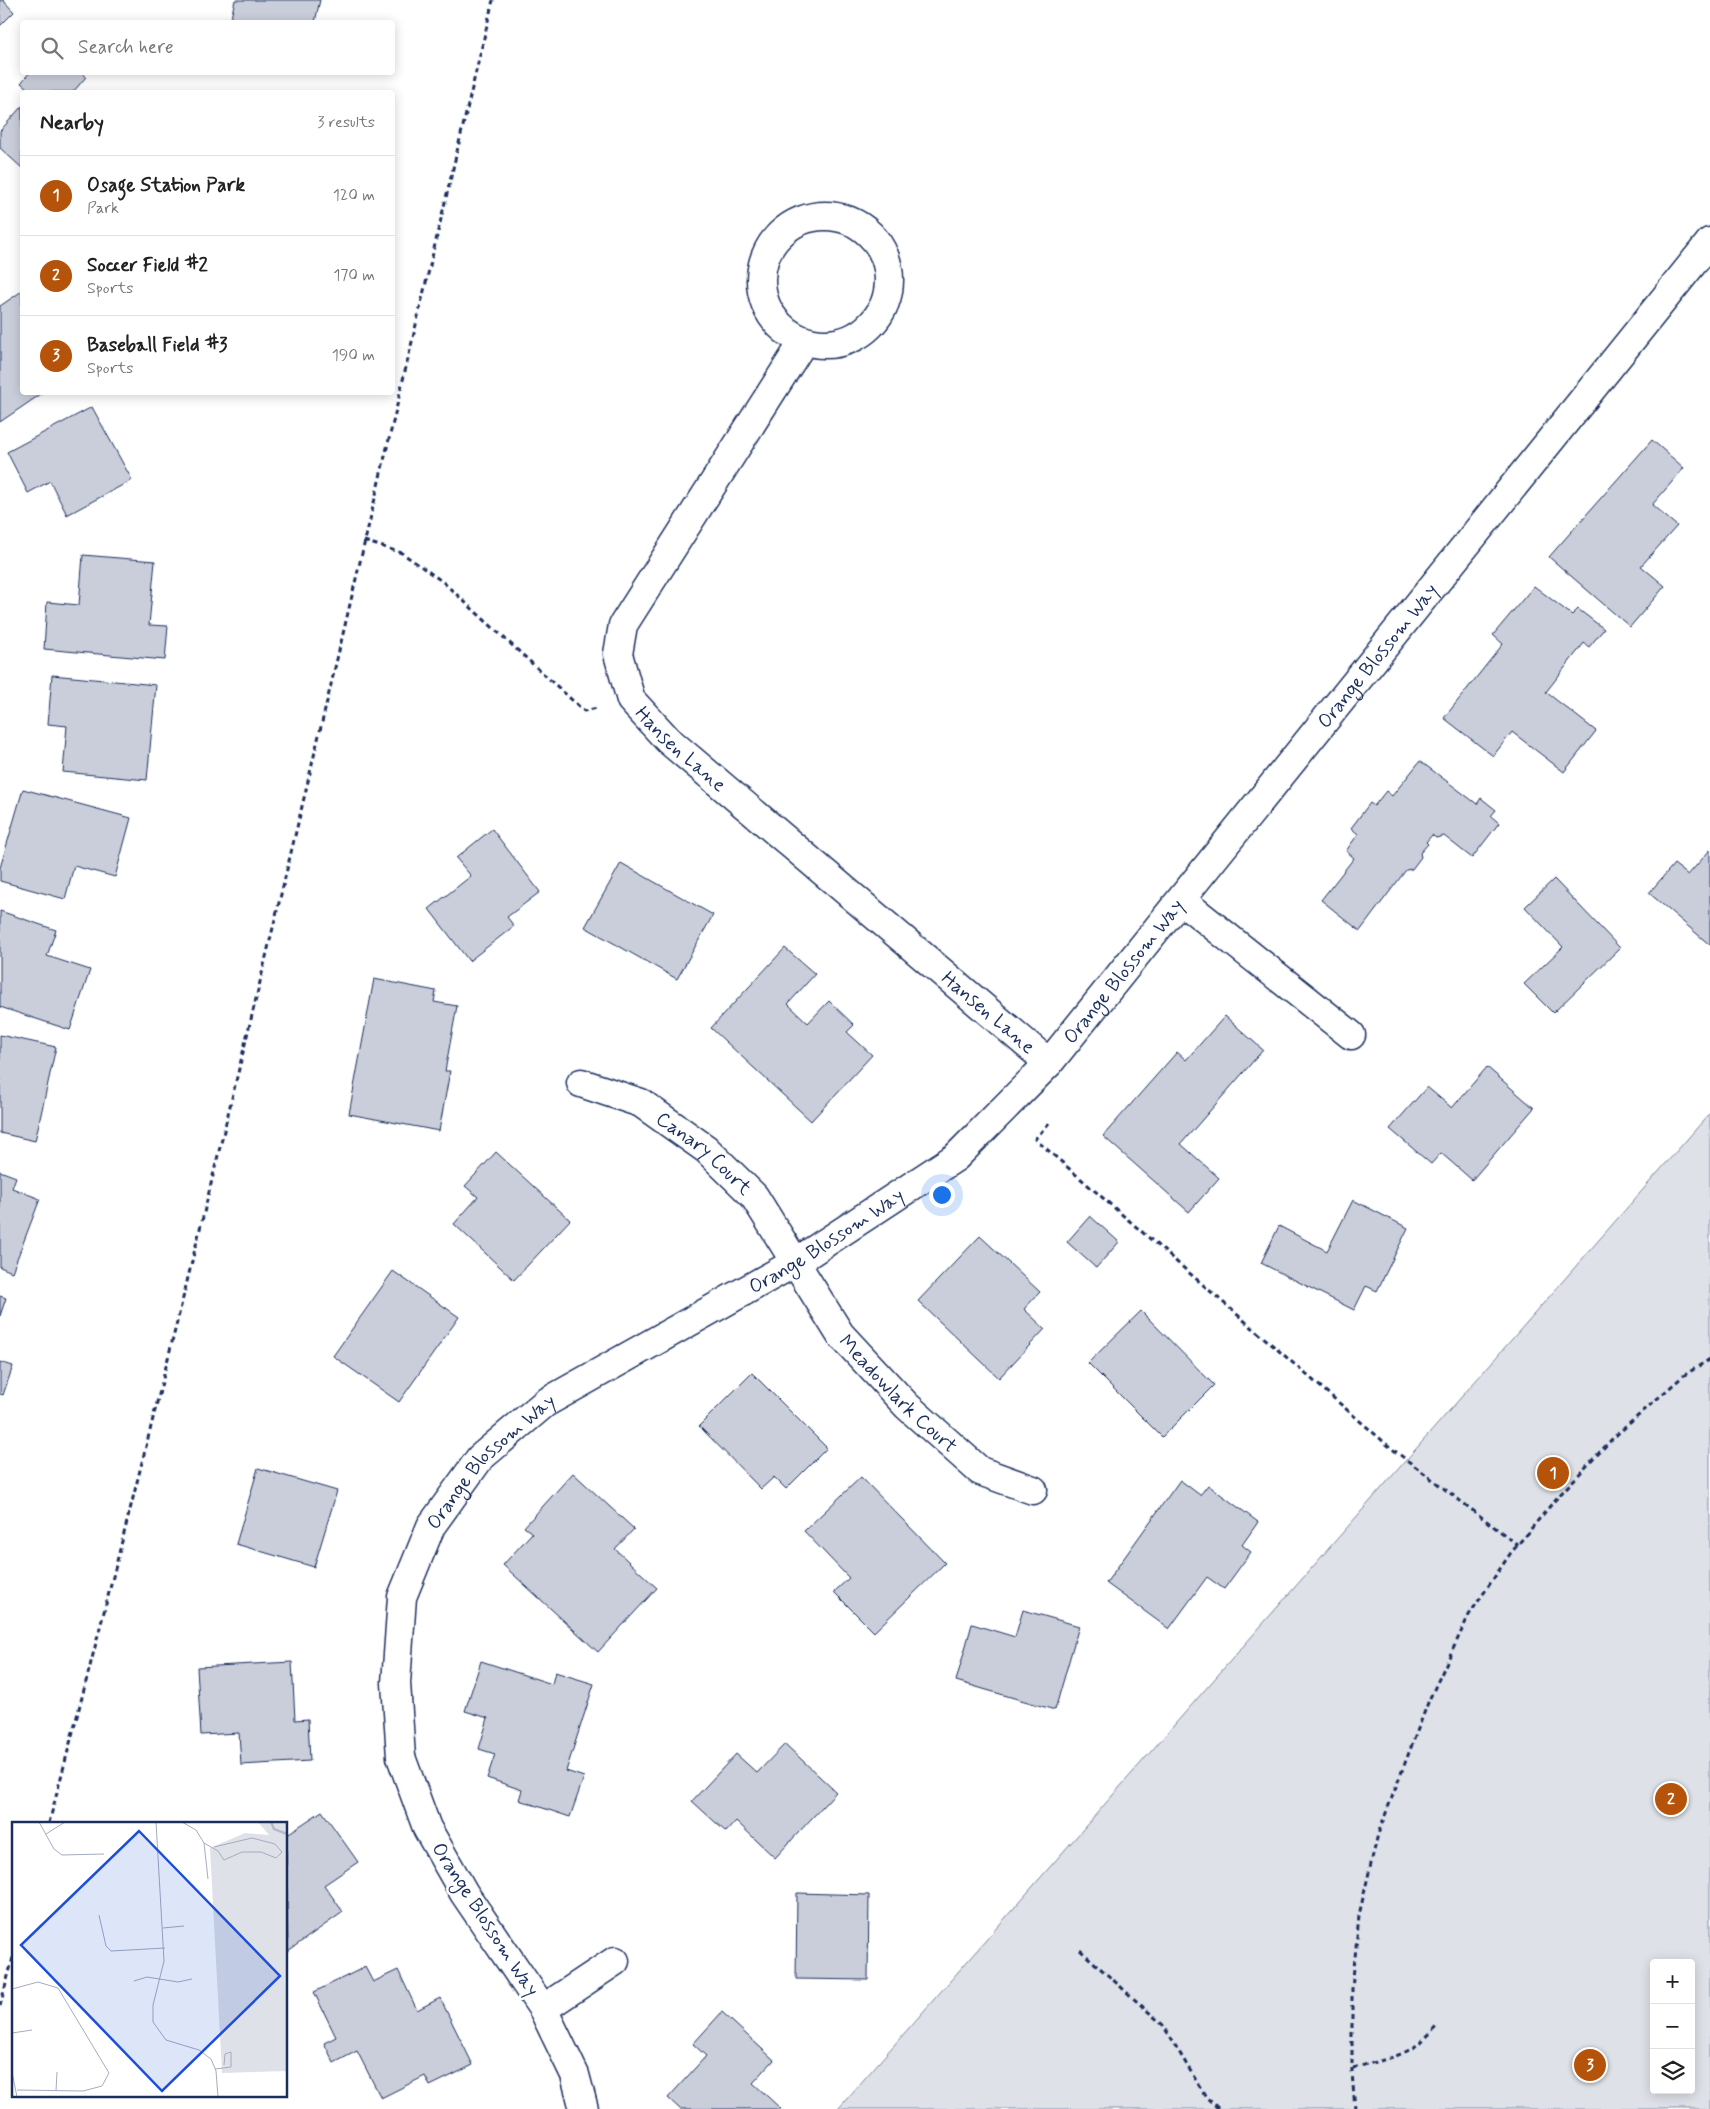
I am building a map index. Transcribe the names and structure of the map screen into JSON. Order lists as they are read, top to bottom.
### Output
{
  "streets": {
    "street": [
      "Orange Blossom Way",
      "Hansen Lane",
      "Canary Court",
      "Meadowlark Court"
    ]
  },
  "crossings": [
    ["Orange Blossom Way", "Hansen Lane"],
    ["Orange Blossom Way", "Canary Court"],
    ["Orange Blossom Way", "Meadowlark Court"],
    ["Canary Court", "Meadowlark Court"]
  ],
  "page": {
    "search": "Search here",
    "heading": ["Nearby", "3 results"],
    "list": [
      {
        "mark": "1",
        "name": "Osage Station Park",
        "note": "Park",
        "value": "120 m"
      },
      {
        "mark": "2",
        "name": "Soccer Field #2",
        "note": "Sports",
        "value": "170 m"
      },
      {
        "mark": "3",
        "name": "Baseball Field #3",
        "note": "Sports",
        "value": "190 m"
      }
    ],
    "pins": ["1", "2", "3"],
    "map_buttons": ["+", "−"]
  }
}
